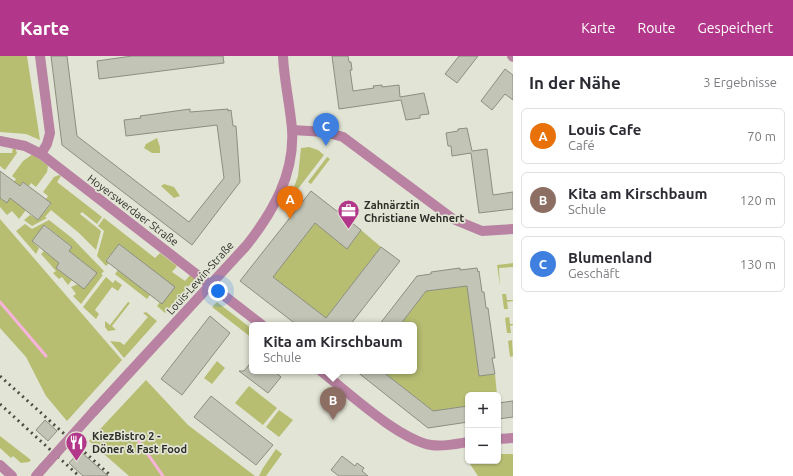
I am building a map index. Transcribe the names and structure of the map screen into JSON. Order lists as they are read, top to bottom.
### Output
{
  "streets": {
    "street": ["Hoyerswerdaer Straße", "Louis-Lewin-Straße"]
  },
  "crossings": [
    ["Hoyerswerdaer Straße", "Louis-Lewin-Straße"]
  ],
  "places": {
    "office": ["Zahnärztin Christiane Wehnert"],
    "restaurant": ["KiezBistro 2 - Döner & Fast Food"]
  },
  "page": {
    "header": "Karte",
    "nav": ["Karte", "Route", "Gespeichert"],
    "heading": ["In der Nähe", "3 Ergebnisse"],
    "list": [
      {
        "mark": "A",
        "name": "Louis Cafe",
        "note": "Café",
        "value": "70 m"
      },
      {
        "mark": "B",
        "name": "Kita am Kirschbaum",
        "note": "Schule",
        "value": "120 m"
      },
      {
        "mark": "C",
        "name": "Blumenland",
        "note": "Geschäft",
        "value": "130 m"
      }
    ],
    "pins": ["C", "A", "B"],
    "popup": ["Kita am Kirschbaum", "Schule"],
    "map_buttons": ["+", "−"]
  }
}
